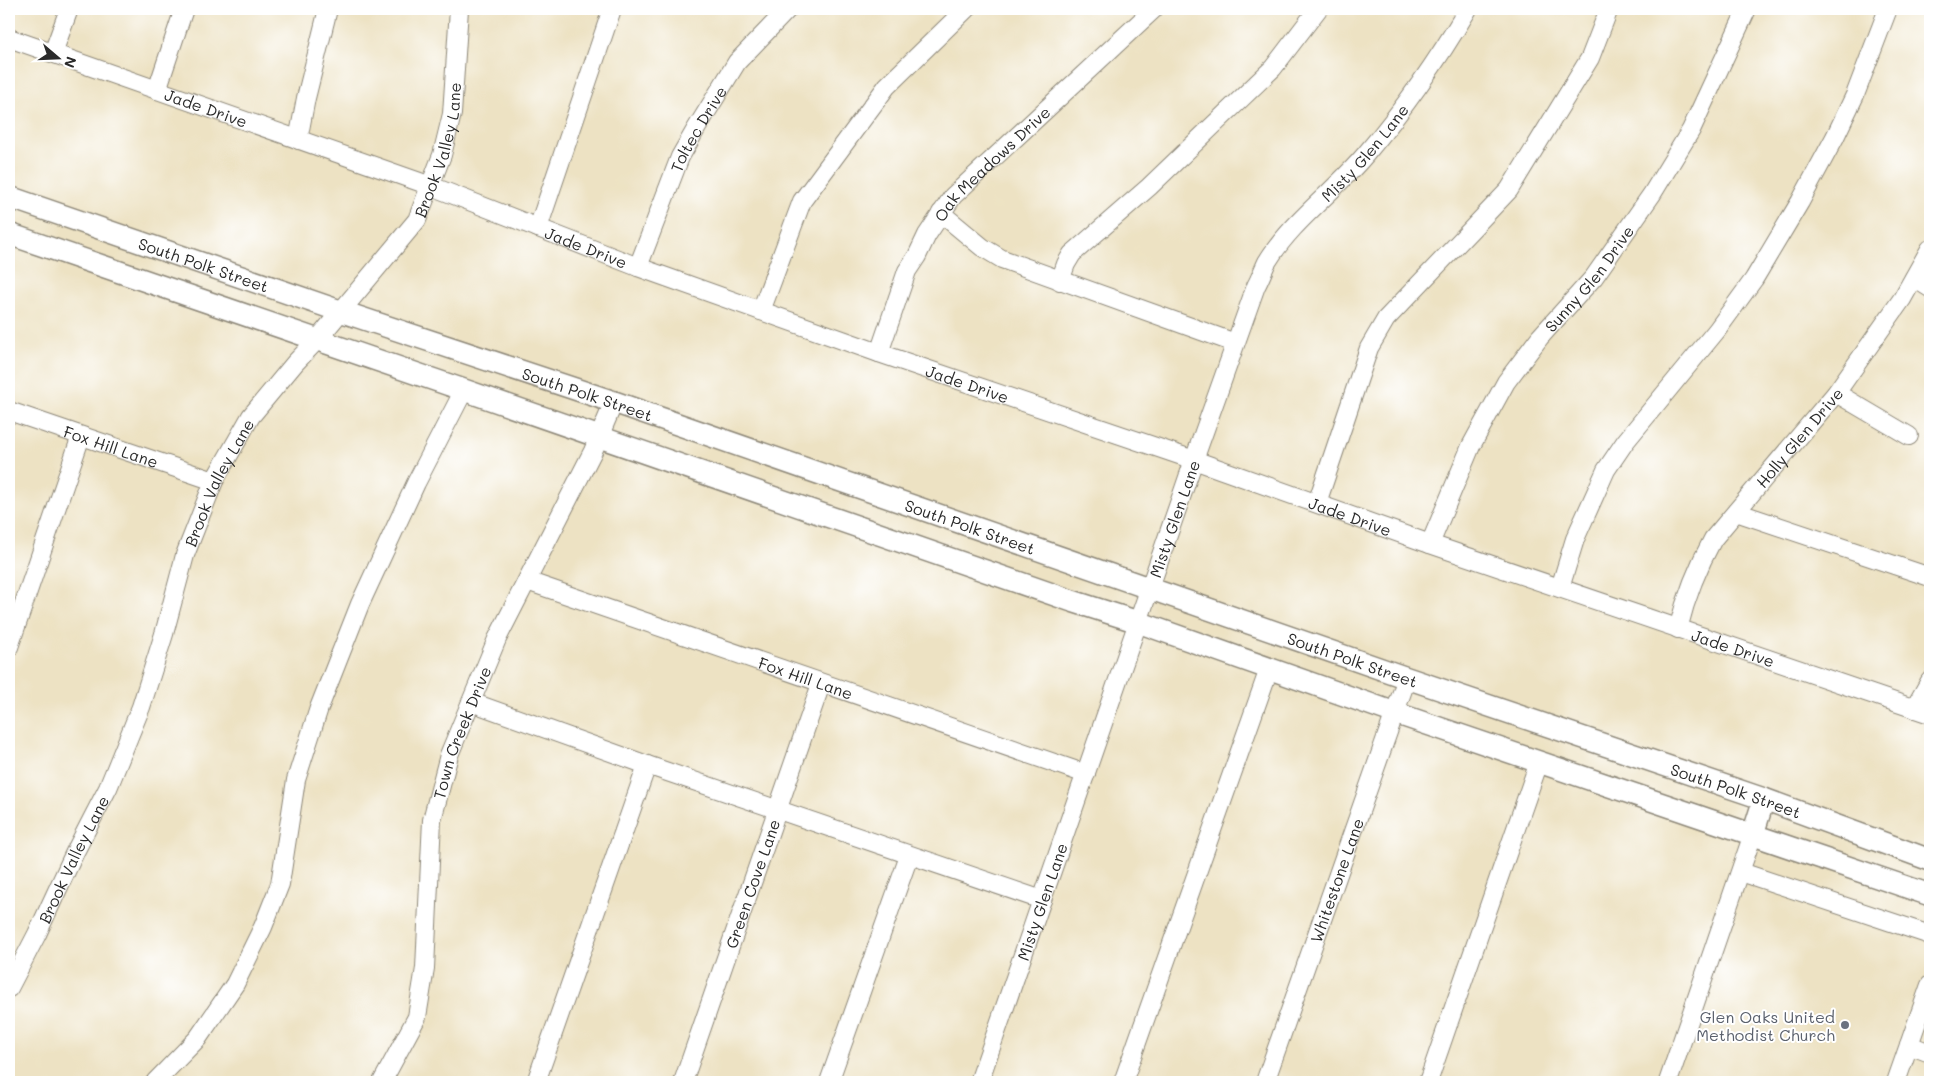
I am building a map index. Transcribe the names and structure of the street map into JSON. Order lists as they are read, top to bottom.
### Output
{
  "streets": {
    "main road": ["South Polk Street"],
    "street": [
      "Jade Drive",
      "Toltec Drive",
      "Brook Valley Lane",
      "Misty Glen Lane",
      "Oak Meadows Drive",
      "Sunny Glen Drive",
      "Holly Glen Drive",
      "Fox Hill Lane",
      "Town Creek Drive",
      "Whitestone Lane",
      "Green Cove Lane"
    ]
  },
  "crossings": [
    ["Jade Drive", "Toltec Drive"],
    ["Jade Drive", "Brook Valley Lane"],
    ["Jade Drive", "Misty Glen Lane"],
    ["Jade Drive", "Oak Meadows Drive"],
    ["Jade Drive", "Sunny Glen Drive"],
    ["Jade Drive", "Holly Glen Drive"],
    ["Brook Valley Lane", "South Polk Street"],
    ["Brook Valley Lane", "Fox Hill Lane"],
    ["Misty Glen Lane", "South Polk Street"],
    ["Misty Glen Lane", "Fox Hill Lane"],
    ["South Polk Street", "Town Creek Drive"],
    ["South Polk Street", "Whitestone Lane"],
    ["Fox Hill Lane", "Town Creek Drive"],
    ["Fox Hill Lane", "Green Cove Lane"]
  ],
  "places": ["Glen Oaks United Methodist Church"],
  "north": "right"
}
